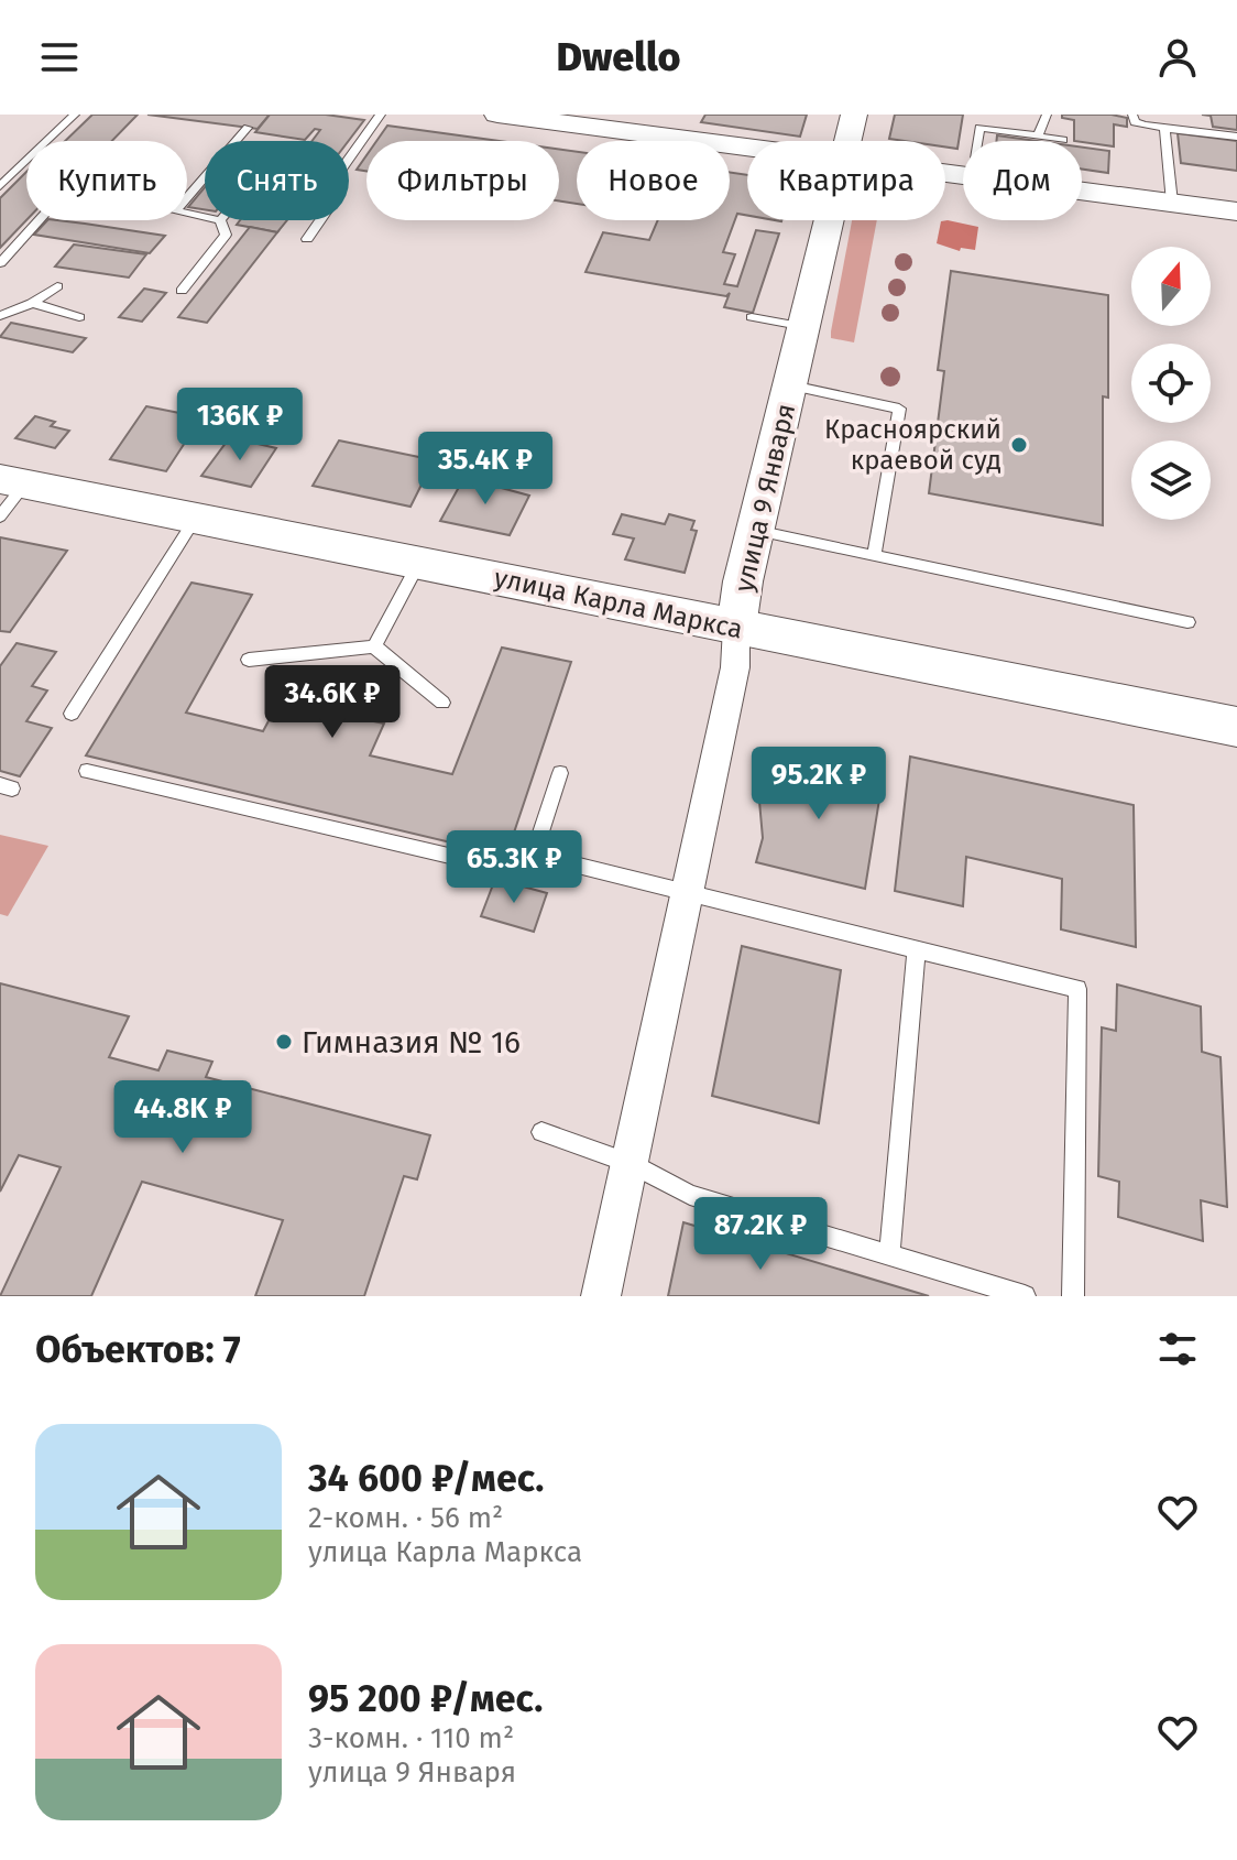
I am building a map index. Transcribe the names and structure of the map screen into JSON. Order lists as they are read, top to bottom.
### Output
{
  "streets": {
    "main road": ["улица 9 Января", "улица Карла Маркса"]
  },
  "crossings": [
    ["улица 9 Января", "улица Карла Маркса"]
  ],
  "places": ["Красноярский краевой суд", "Гимназия № 16"],
  "north": "top",
  "page": {
    "header": "Dwello",
    "chip": [
      "Купить",
      "Снять",
      "Фильтры",
      "Новое",
      "Квартира",
      "Дом"
    ],
    "price": [
      "136K ₽",
      "35.4K ₽",
      "34.6K ₽",
      "95.2K ₽",
      "65.3K ₽",
      "44.8K ₽",
      "87.2K ₽"
    ],
    "heading": "Объектов: 7",
    "list": [
      {
        "name": "34 600 ₽/мес.",
        "note": "2-комн. · 56 m² · улица Карла Маркса"
      },
      {
        "name": "95 200 ₽/мес.",
        "note": "3-комн. · 110 m² · улица 9 Января"
      }
    ]
  }
}
